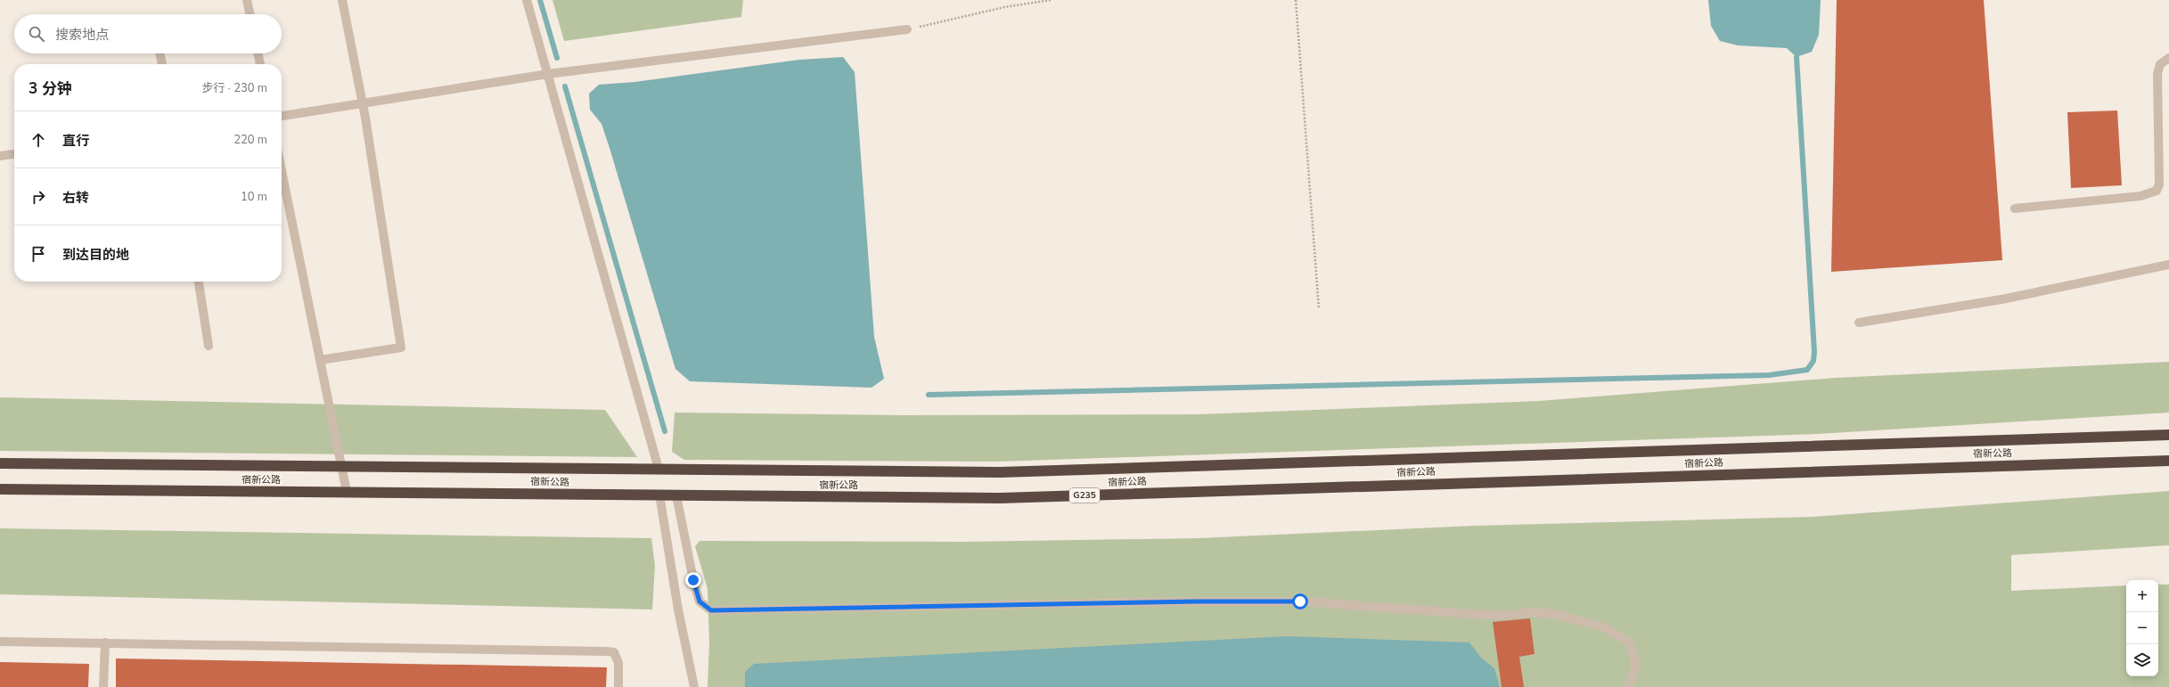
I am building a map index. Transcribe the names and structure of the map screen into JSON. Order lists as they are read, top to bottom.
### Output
{
  "streets": {
    "highway": ["宿新公路", "G235"]
  },
  "page": {
    "search": "搜索地点",
    "heading": ["3 分钟", "步行 · 230 m"],
    "list": [
      ["直行", "220 m"],
      ["右转", "10 m"],
      "到达目的地"
    ],
    "map_buttons": ["+", "−"]
  }
}
